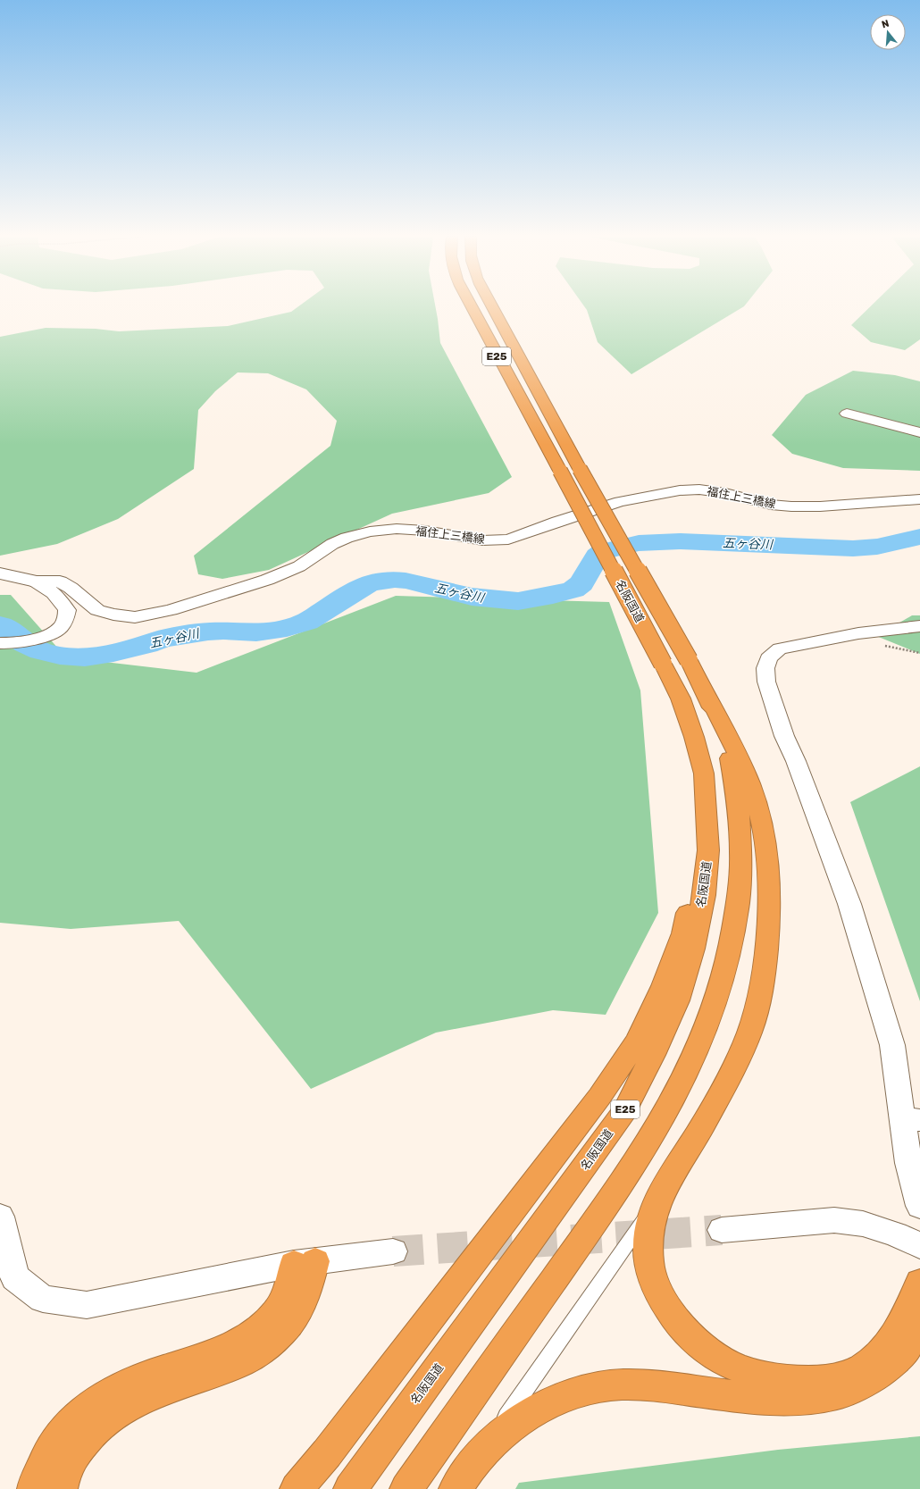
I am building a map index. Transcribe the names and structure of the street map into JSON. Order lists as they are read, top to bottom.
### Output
{
  "streets": {
    "highway": ["E25", "名阪国道"],
    "street": ["福住上三橋線"]
  },
  "water": ["五ヶ谷川"],
  "north": "top"
}
